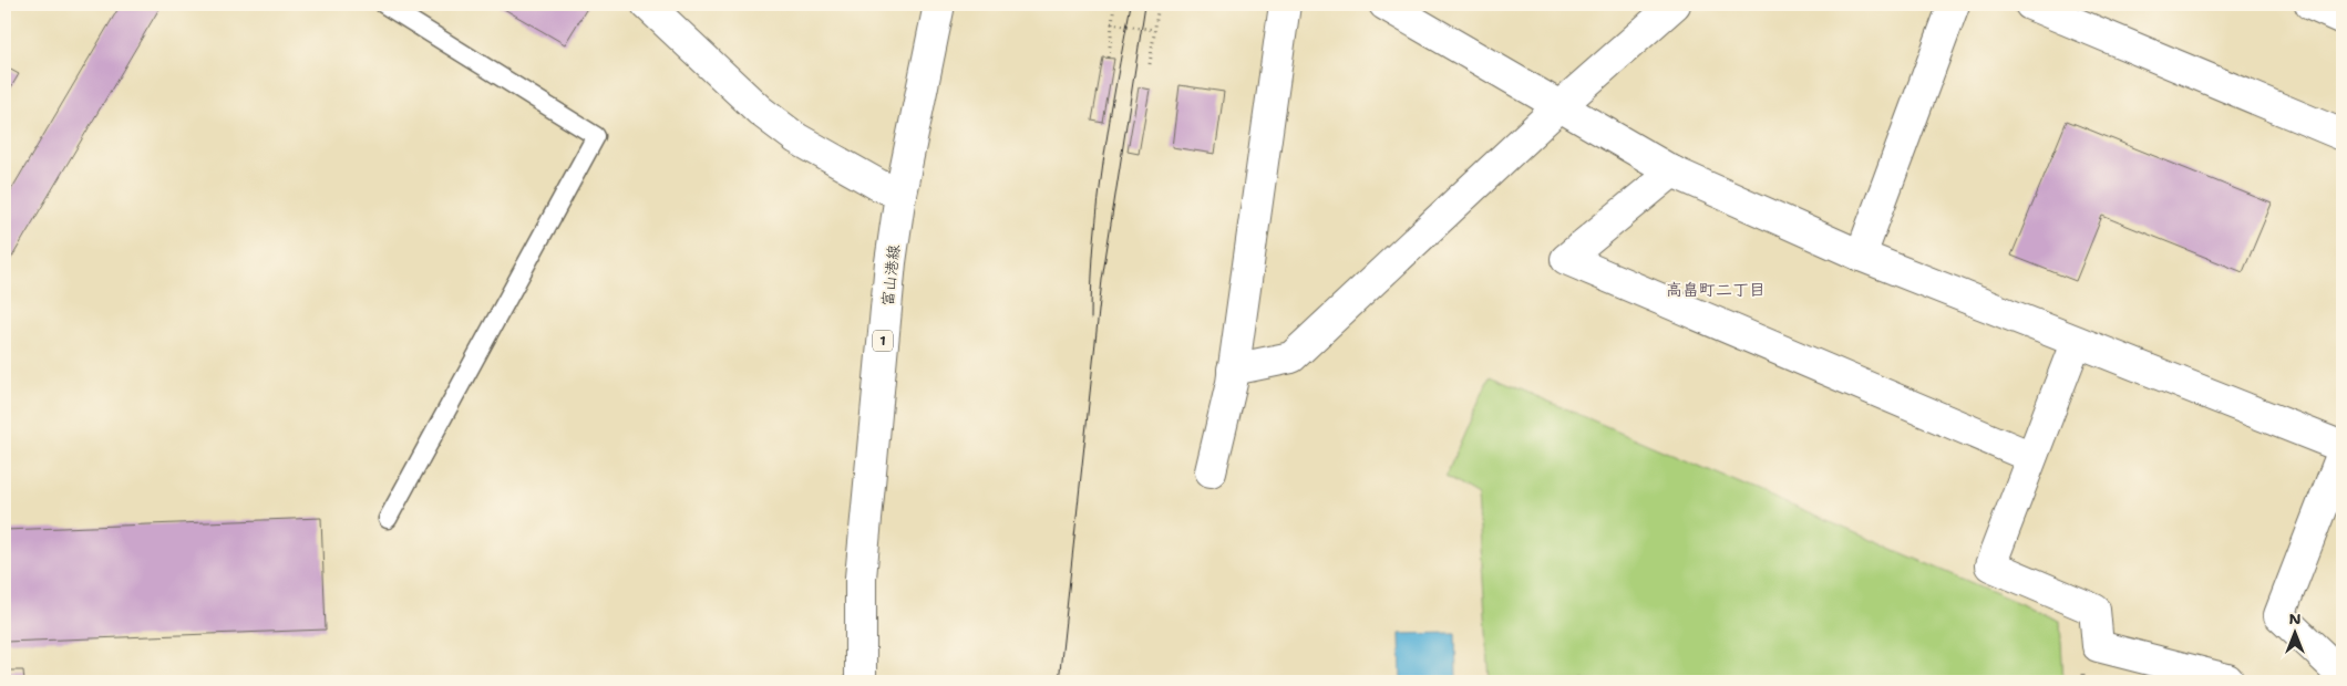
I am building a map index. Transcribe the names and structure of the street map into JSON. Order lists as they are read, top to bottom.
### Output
{
  "streets": {
    "street": ["富山港線", "1"]
  },
  "districts": ["高畠町二丁目"],
  "north": "top"
}
